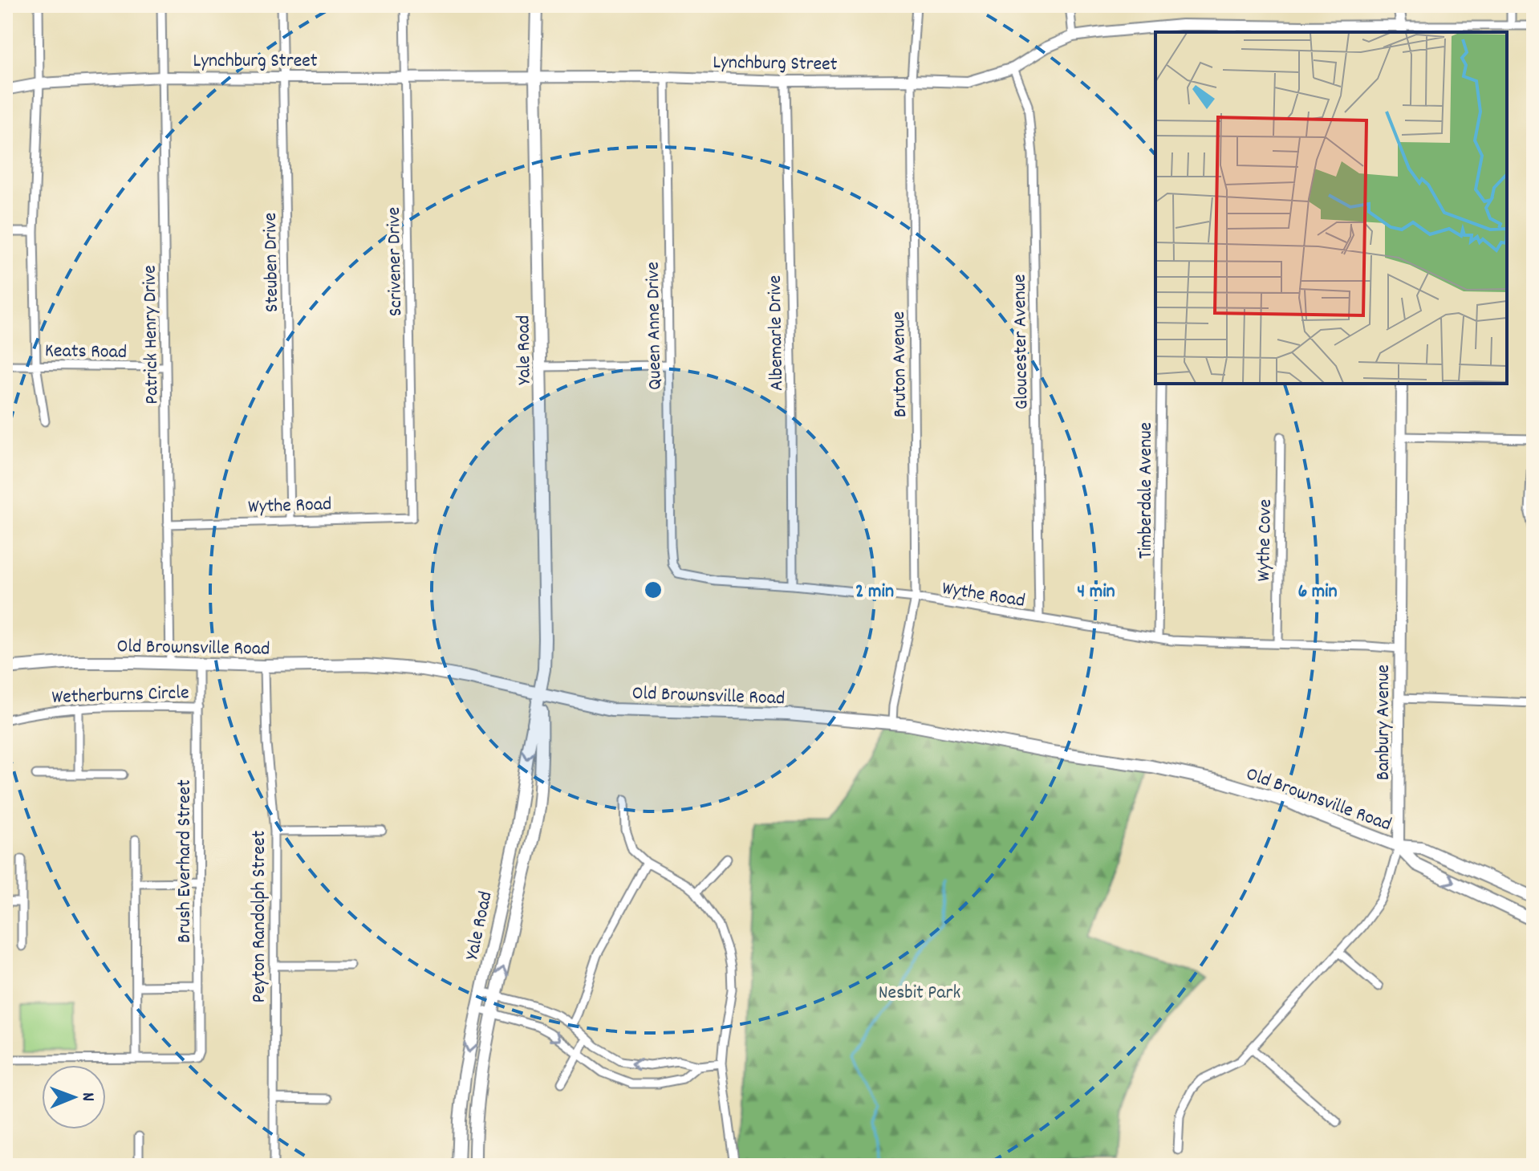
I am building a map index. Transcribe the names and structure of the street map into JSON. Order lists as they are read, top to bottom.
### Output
{
  "streets": {
    "main road": ["Yale Road", "Old Brownsville Road"],
    "street": [
      "Lynchburg Street",
      "Scrivener Drive",
      "Steuben Drive",
      "Queen Anne Drive",
      "Albemarle Drive",
      "Patrick Henry Drive",
      "Gloucester Avenue",
      "Keats Road",
      "Bruton Avenue",
      "Timberdale Avenue",
      "Wythe Road",
      "Wythe Cove",
      "Wetherburns Circle",
      "Banbury Avenue",
      "Brush Everhard Street",
      "Peyton Randolph Street"
    ]
  },
  "crossings": [
    ["Lynchburg Street", "Scrivener Drive"],
    ["Lynchburg Street", "Steuben Drive"],
    ["Lynchburg Street", "Queen Anne Drive"],
    ["Lynchburg Street", "Albemarle Drive"],
    ["Lynchburg Street", "Patrick Henry Drive"],
    ["Lynchburg Street", "Gloucester Avenue"],
    ["Lynchburg Street", "Yale Road"],
    ["Lynchburg Street", "Bruton Avenue"],
    ["Scrivener Drive", "Wythe Road"],
    ["Steuben Drive", "Wythe Road"],
    ["Queen Anne Drive", "Wythe Road"],
    ["Albemarle Drive", "Wythe Road"],
    ["Patrick Henry Drive", "Keats Road"],
    ["Patrick Henry Drive", "Wythe Road"],
    ["Patrick Henry Drive", "Old Brownsville Road"],
    ["Gloucester Avenue", "Wythe Road"],
    ["Yale Road", "Old Brownsville Road"],
    ["Bruton Avenue", "Wythe Road"],
    ["Bruton Avenue", "Old Brownsville Road"],
    ["Timberdale Avenue", "Wythe Road"],
    ["Wythe Road", "Wythe Cove"],
    ["Wythe Road", "Banbury Avenue"],
    ["Old Brownsville Road", "Banbury Avenue"],
    ["Old Brownsville Road", "Brush Everhard Street"],
    ["Old Brownsville Road", "Peyton Randolph Street"],
    ["Wetherburns Circle", "Brush Everhard Street"]
  ],
  "parks": ["Nesbit Park"],
  "north": "right",
  "rings": ["2 min", "4 min", "6 min"]
}
